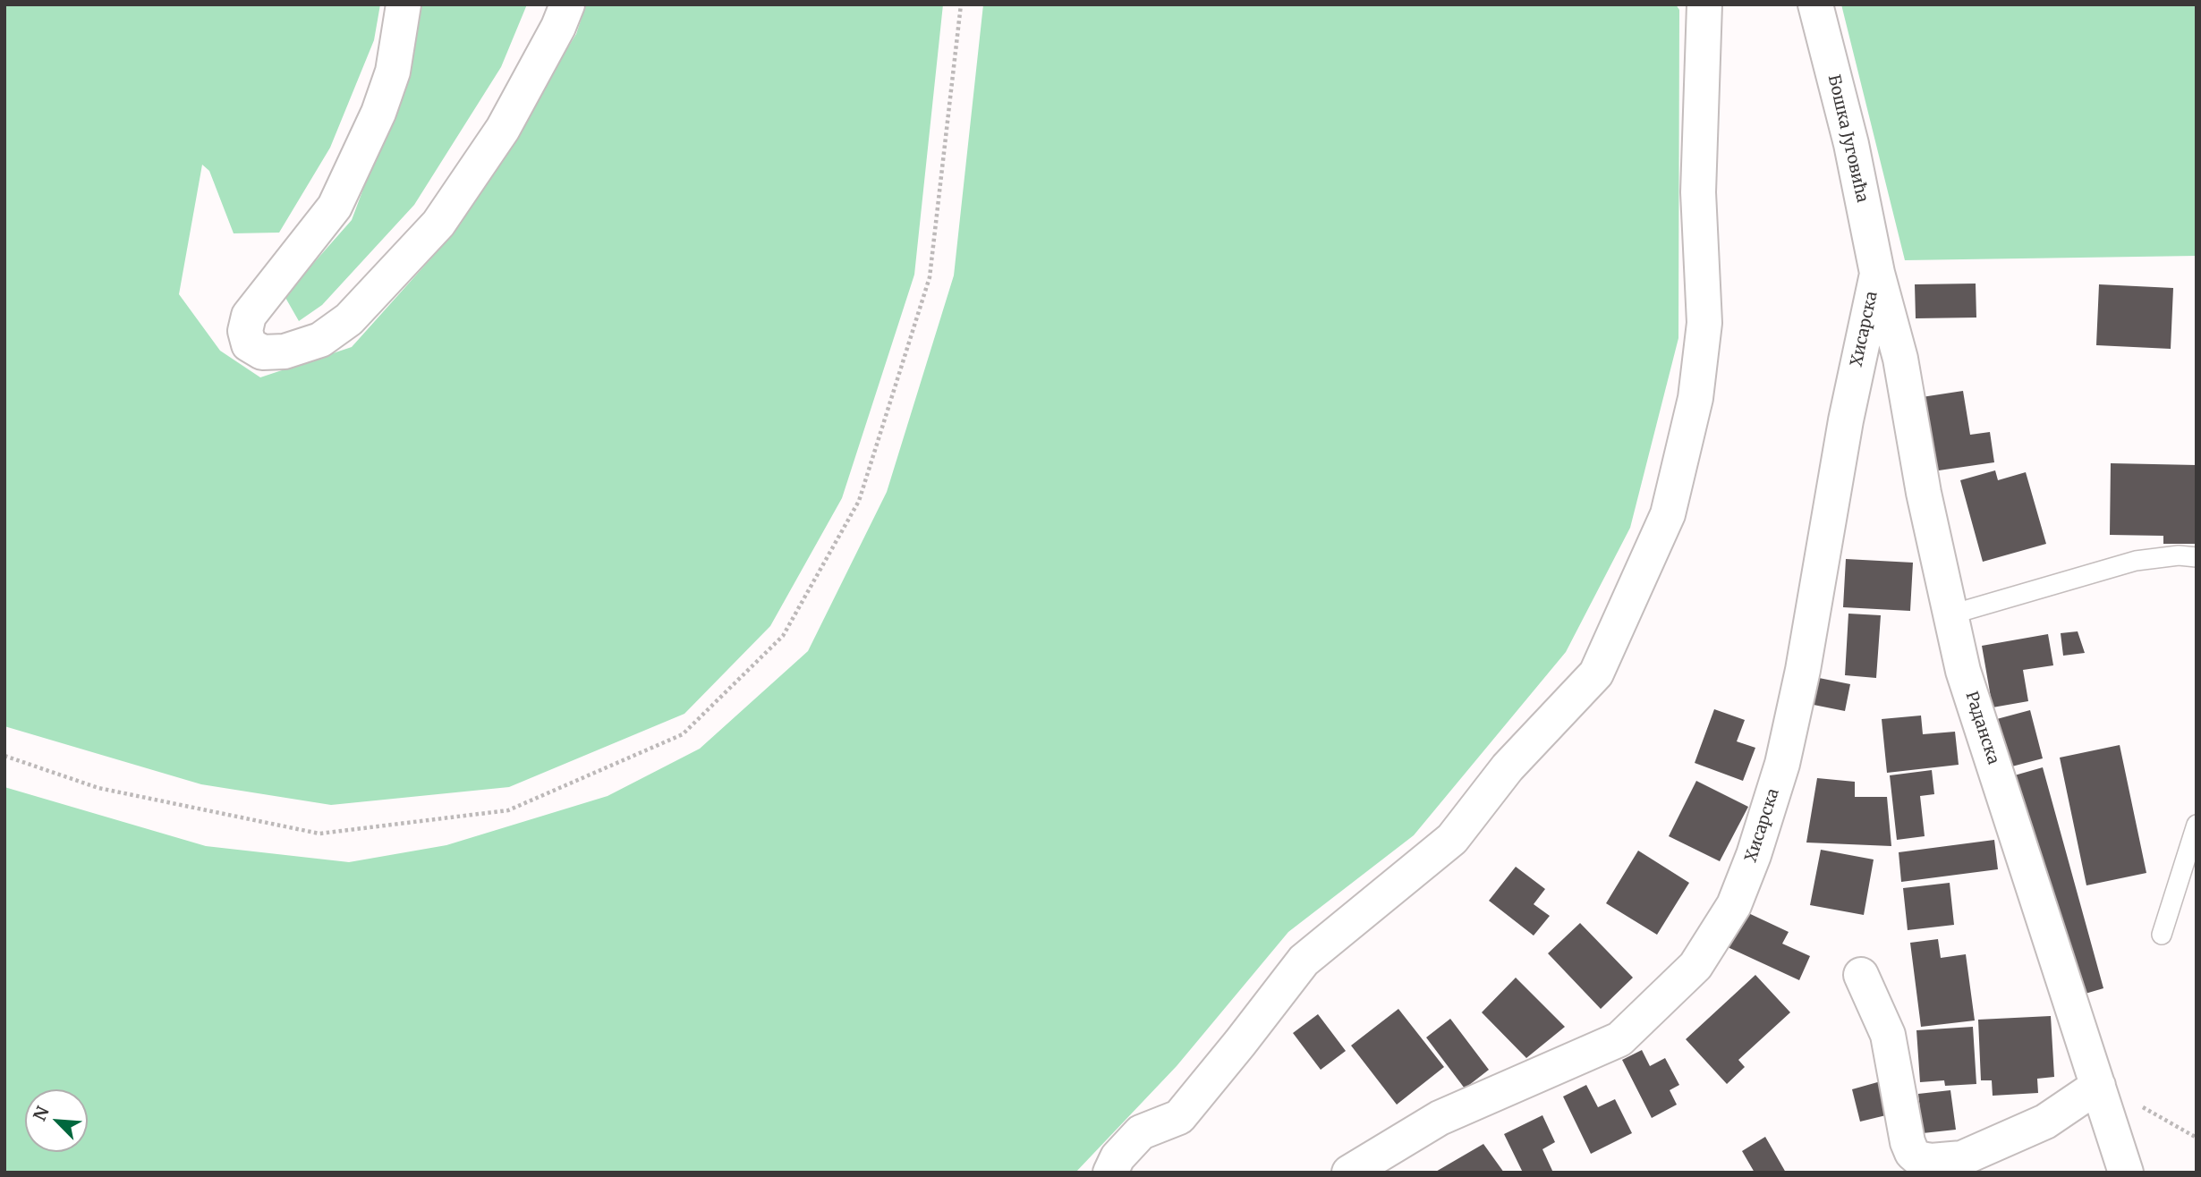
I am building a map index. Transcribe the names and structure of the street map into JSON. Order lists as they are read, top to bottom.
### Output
{
  "streets": {
    "street": ["Бошка Југовића", "Хисарска", "Раданска"]
  },
  "crossings": [
    ["Бошка Југовића", "Хисарска"],
    ["Бошка Југовића", "Раданска"],
    ["Хисарска", "Раданска"]
  ],
  "north": "top left"
}
